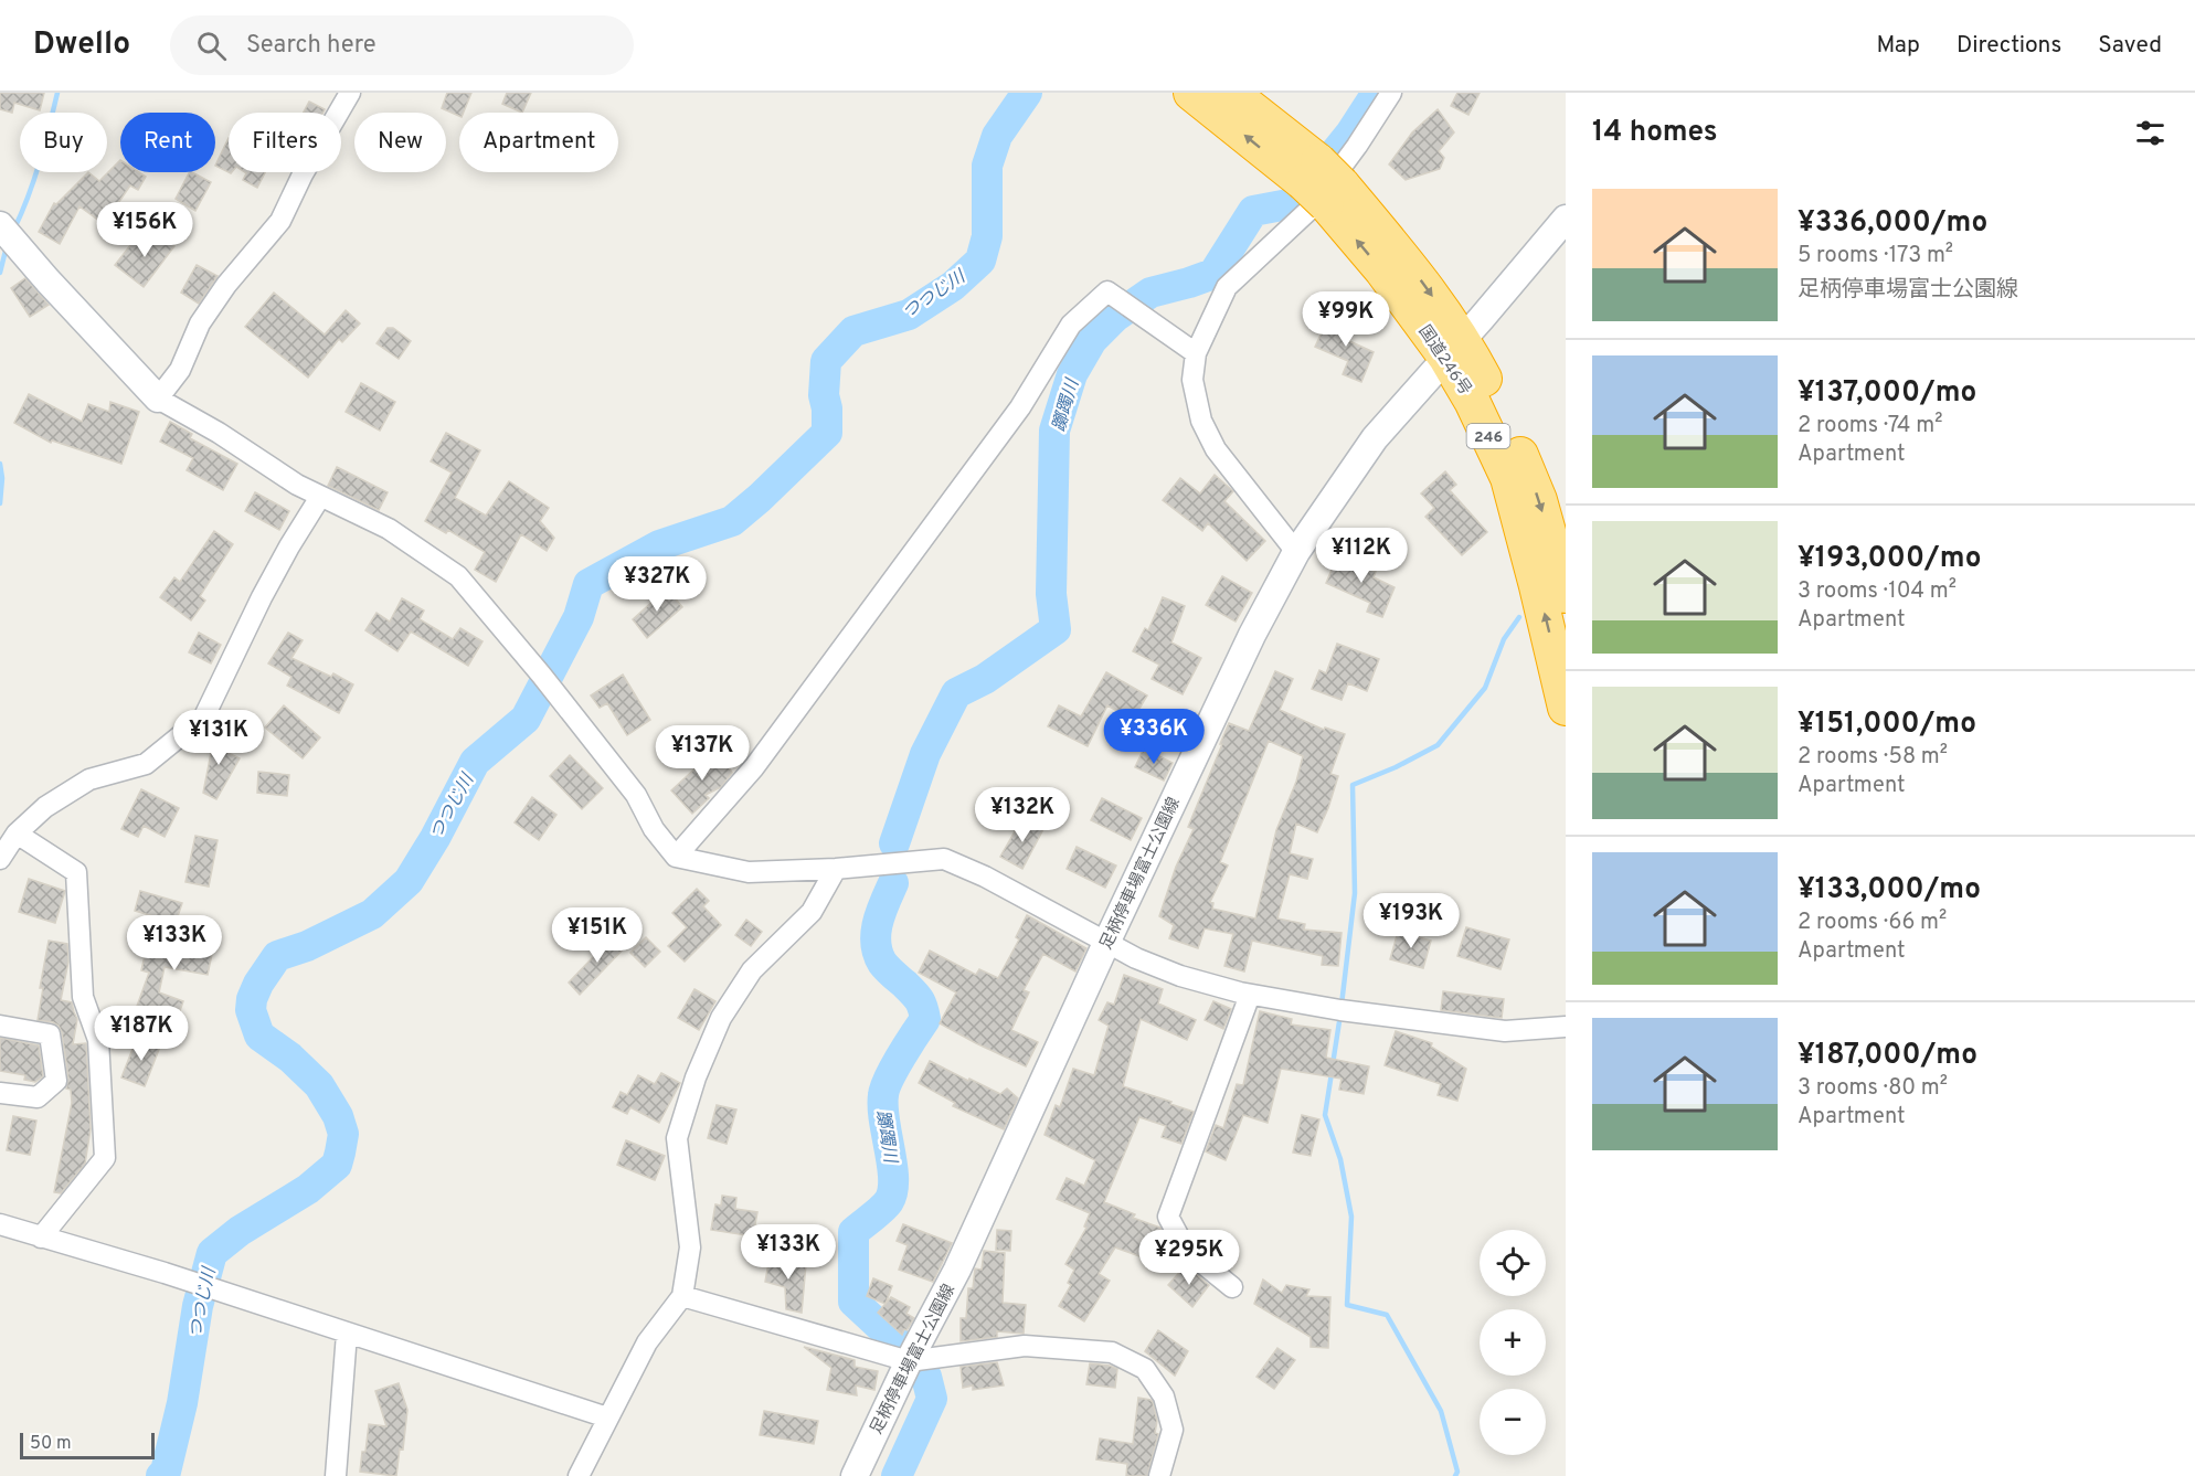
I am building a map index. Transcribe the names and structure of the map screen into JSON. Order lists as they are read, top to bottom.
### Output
{
  "streets": {
    "highway": ["国道246号", "246"],
    "main road": ["足柄停車場富士公園線"]
  },
  "crossings": [
    ["国道246号", "足柄停車場富士公園線"]
  ],
  "water": ["つつじ川", "躑躅川"],
  "scale_bar": "50 m",
  "page": {
    "header": "Dwello",
    "search": "Search here",
    "nav": ["Map", "Directions", "Saved"],
    "heading": "14 homes",
    "chip": [
      "Buy",
      "Rent",
      "Filters",
      "New",
      "Apartment"
    ],
    "list": [
      {
        "name": "¥336,000/mo",
        "note": "5 rooms · 173 m² · 足柄停車場富士公園線"
      },
      {
        "name": "¥137,000/mo",
        "note": "2 rooms · 74 m² · Apartment"
      },
      {
        "name": "¥193,000/mo",
        "note": "3 rooms · 104 m² · Apartment"
      },
      {
        "name": "¥151,000/mo",
        "note": "2 rooms · 58 m² · Apartment"
      },
      {
        "name": "¥133,000/mo",
        "note": "2 rooms · 66 m² · Apartment"
      },
      {
        "name": "¥187,000/mo",
        "note": "3 rooms · 80 m² · Apartment"
      }
    ],
    "price": [
      "¥156K",
      "¥99K",
      "¥112K",
      "¥327K",
      "¥336K",
      "¥131K",
      "¥137K",
      "¥132K",
      "¥193K",
      "¥151K",
      "¥133K",
      "¥187K",
      "¥133K",
      "¥295K"
    ],
    "map_buttons": ["+", "−"],
    "scale": "50 m"
  }
}
